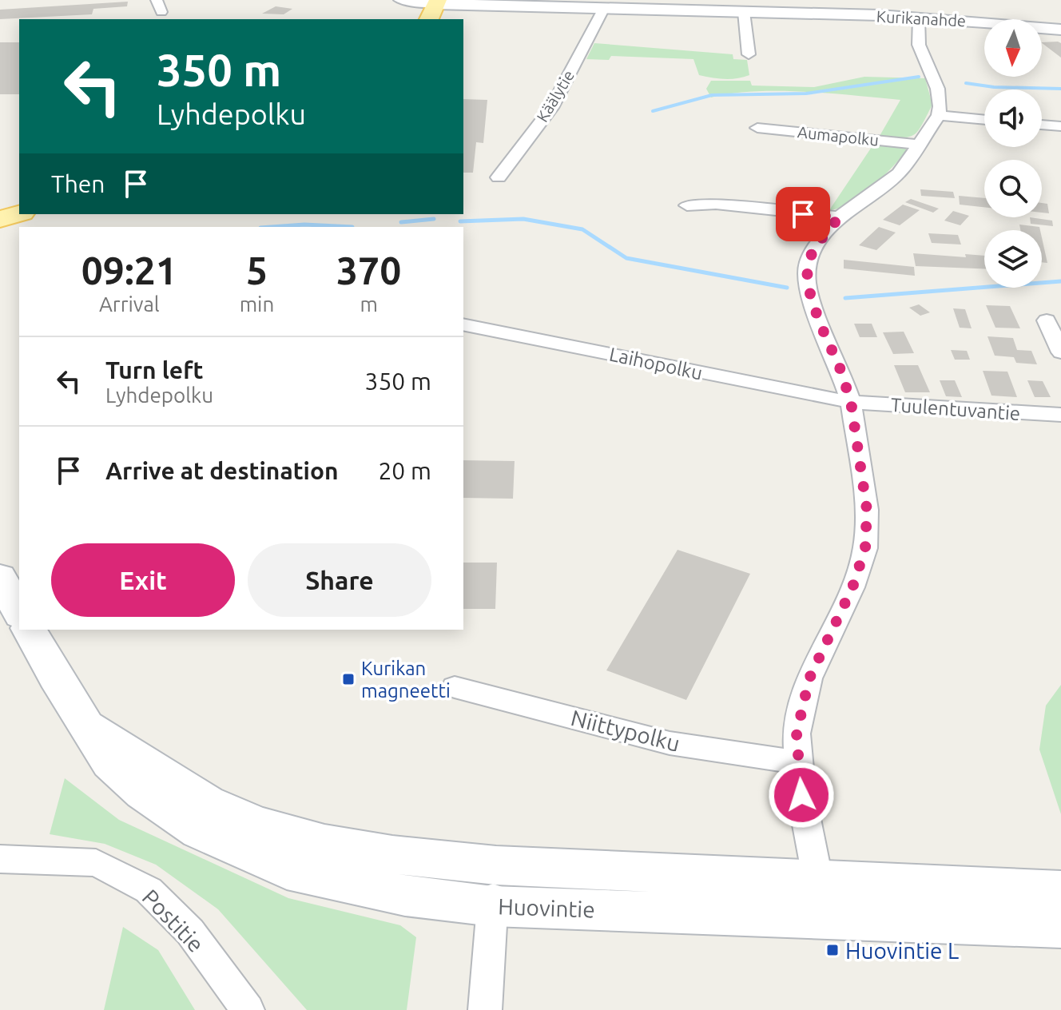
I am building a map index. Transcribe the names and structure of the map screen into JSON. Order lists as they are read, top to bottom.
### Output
{
  "streets": {
    "main road": ["Kurikanahde", "Huovintie"],
    "street": [
      "Käälytie",
      "Aumapolku",
      "Laihopolku",
      "Tuulentuvantie",
      "Niittypolku",
      "Postitie"
    ]
  },
  "crossings": [
    ["Kurikanahde", "Käälytie"],
    ["Laihopolku", "Tuulentuvantie"]
  ],
  "places": {
    "transit": ["Kurikan magneetti", "Huovintie L"]
  },
  "north": "bottom",
  "page": {
    "turn": ["350 m", "Lyhdepolku"],
    "then": "Then",
    "eta": [
      "09:21",
      "Arrival",
      "5",
      "min",
      "370",
      "m"
    ],
    "list": [
      {
        "name": "Turn left",
        "note": "Lyhdepolku",
        "value": "350 m"
      },
      {
        "name": "Arrive at destination",
        "value": "20 m"
      }
    ],
    "buttons": ["Exit", "Share"]
  }
}
